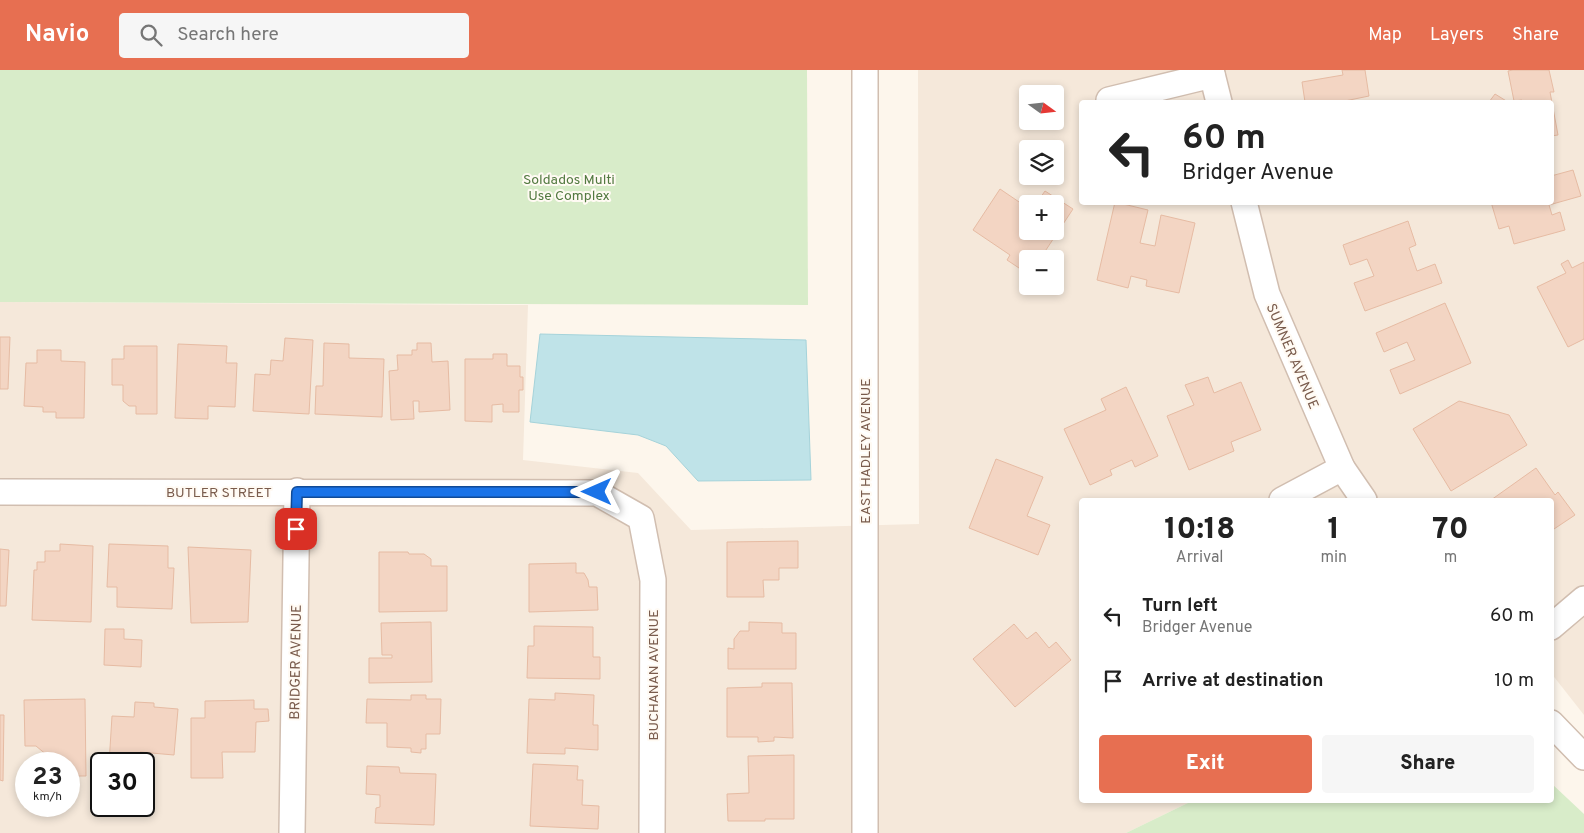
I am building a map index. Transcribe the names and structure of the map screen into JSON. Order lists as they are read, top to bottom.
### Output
{
  "streets": {
    "street": [
      "SUMNER AVENUE",
      "EAST HADLEY AVENUE",
      "BUTLER STREET",
      "BRIDGER AVENUE",
      "BUCHANAN AVENUE"
    ]
  },
  "crossings": [
    ["BUTLER STREET", "BRIDGER AVENUE"],
    ["BUTLER STREET", "BUCHANAN AVENUE"]
  ],
  "parks": ["Soldados Multi Use Complex"],
  "north": "right",
  "page": {
    "header": "Navio",
    "search": "Search here",
    "nav": ["Map", "Layers", "Share"],
    "map_buttons": ["+", "−"],
    "turn": ["60 m", "Bridger Avenue"],
    "eta": [
      "10:18",
      "Arrival",
      "1",
      "min",
      "70",
      "m"
    ],
    "list": [
      {
        "name": "Turn left",
        "note": "Bridger Avenue",
        "value": "60 m"
      },
      {
        "name": "Arrive at destination",
        "value": "10 m"
      }
    ],
    "buttons": ["Exit", "Share"],
    "speed": "23 km/h",
    "limit": "30"
  }
}
